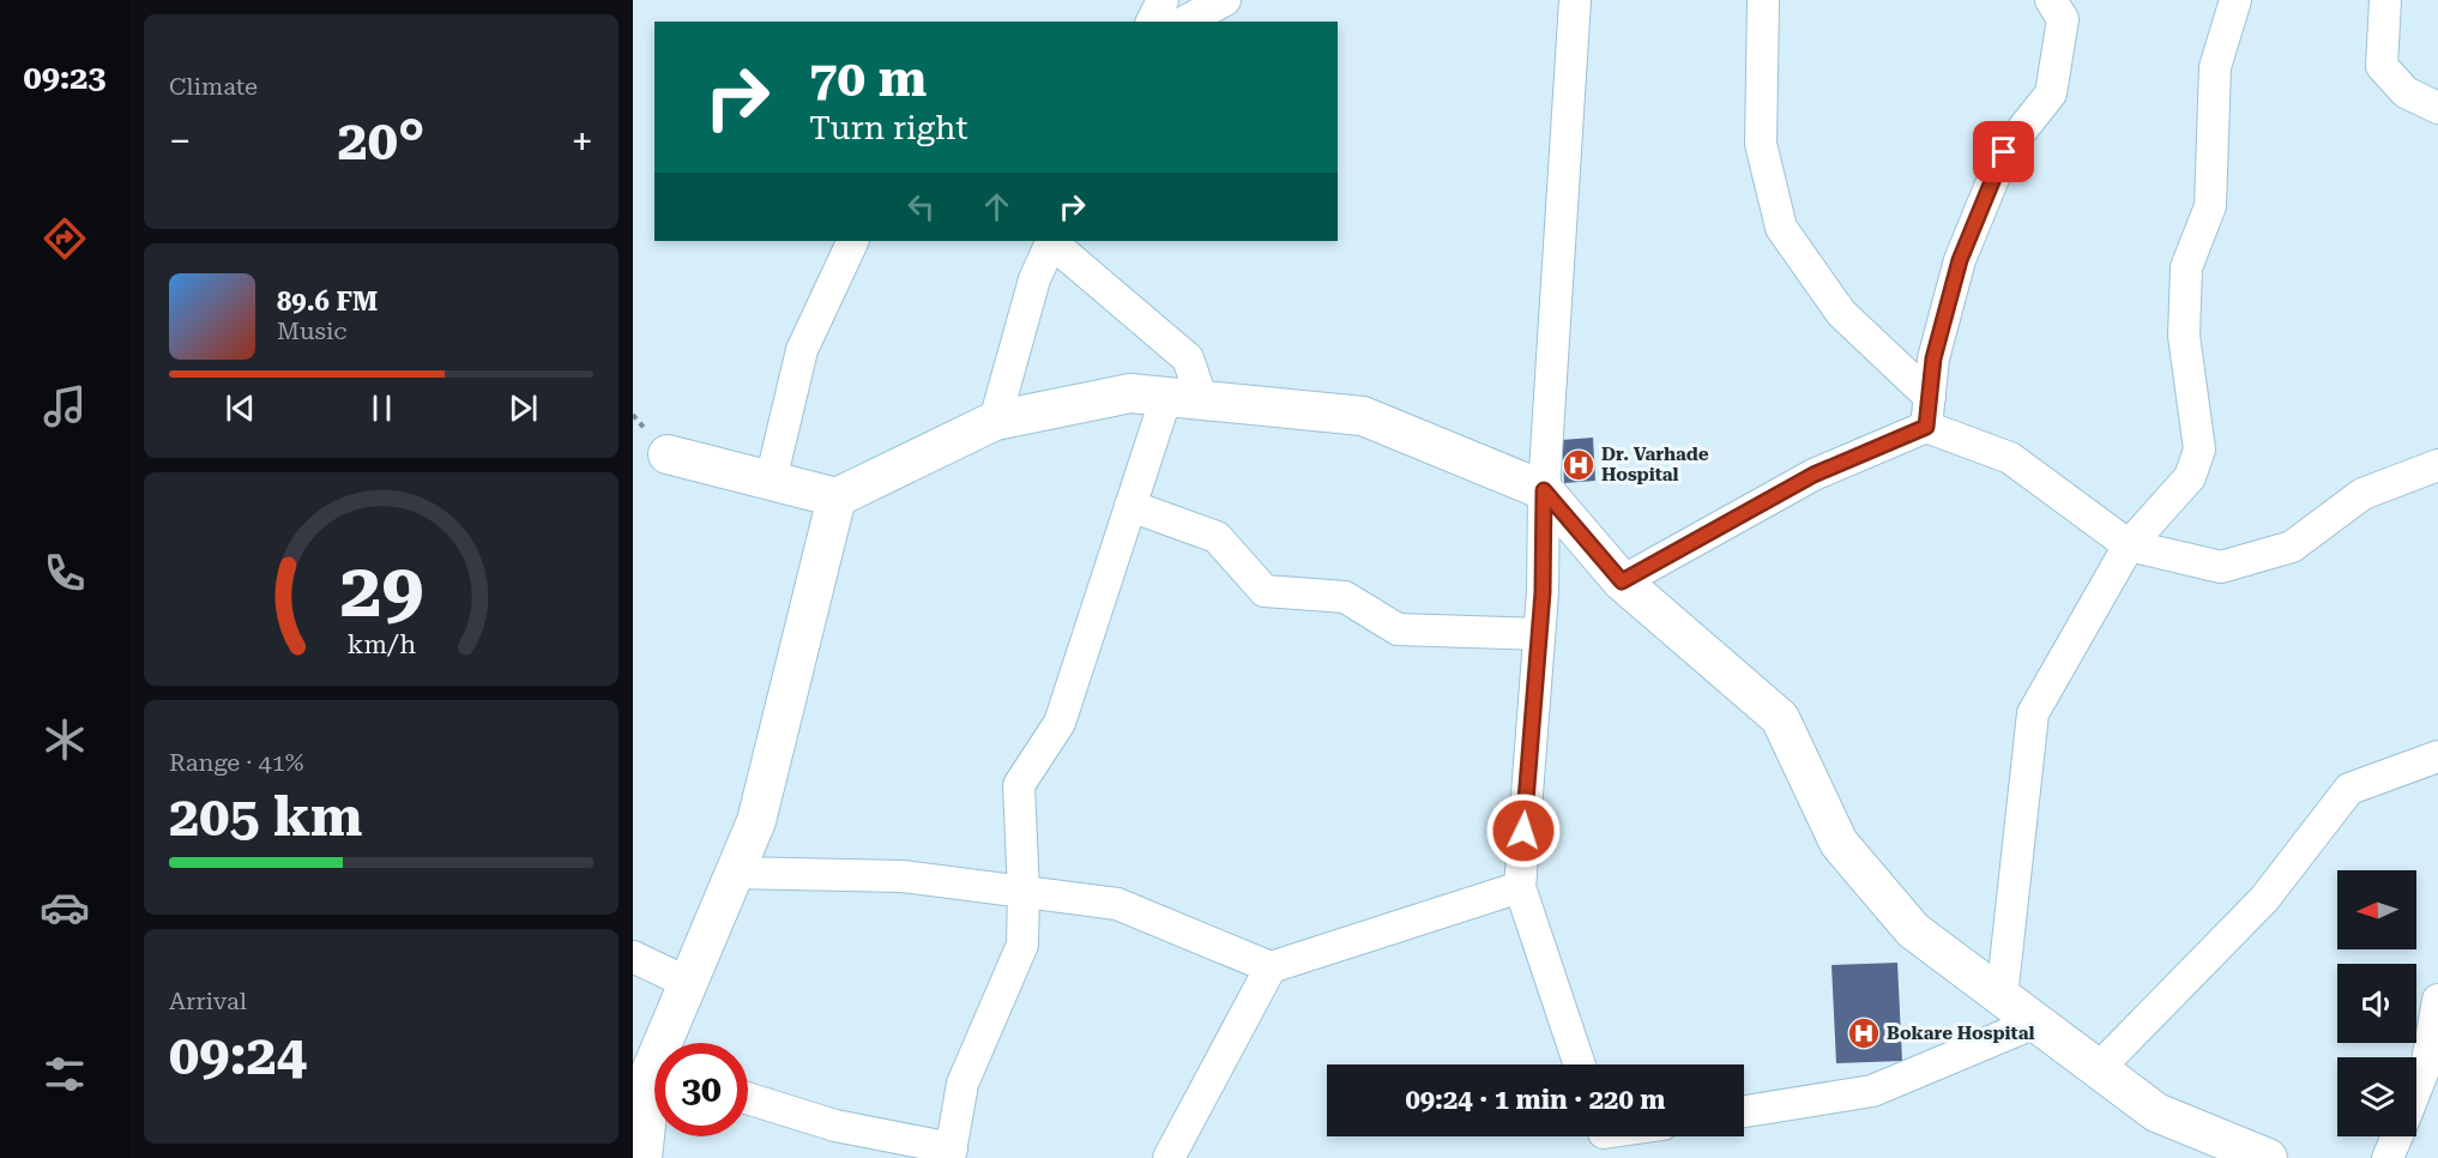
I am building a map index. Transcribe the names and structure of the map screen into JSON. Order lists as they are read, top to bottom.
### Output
{
  "places": {
    "hospital": ["Dr. Varhade Hospital", "Bokare Hospital"]
  },
  "north": "left",
  "page": {
    "tabs": "09:23",
    "tile": [
      "Climate",
      ["Range · 41%", "205 km"],
      ["Arrival", "09:24"]
    ],
    "turn": ["70 m", "Turn right"],
    "heat": ["−", "20°", "+"],
    "song": ["89.6 FM", "Music"],
    "limit": "30",
    "trip": "09:24 · 1 min · 220 m",
    "gauge": ["29", "km/h"]
  }
}
